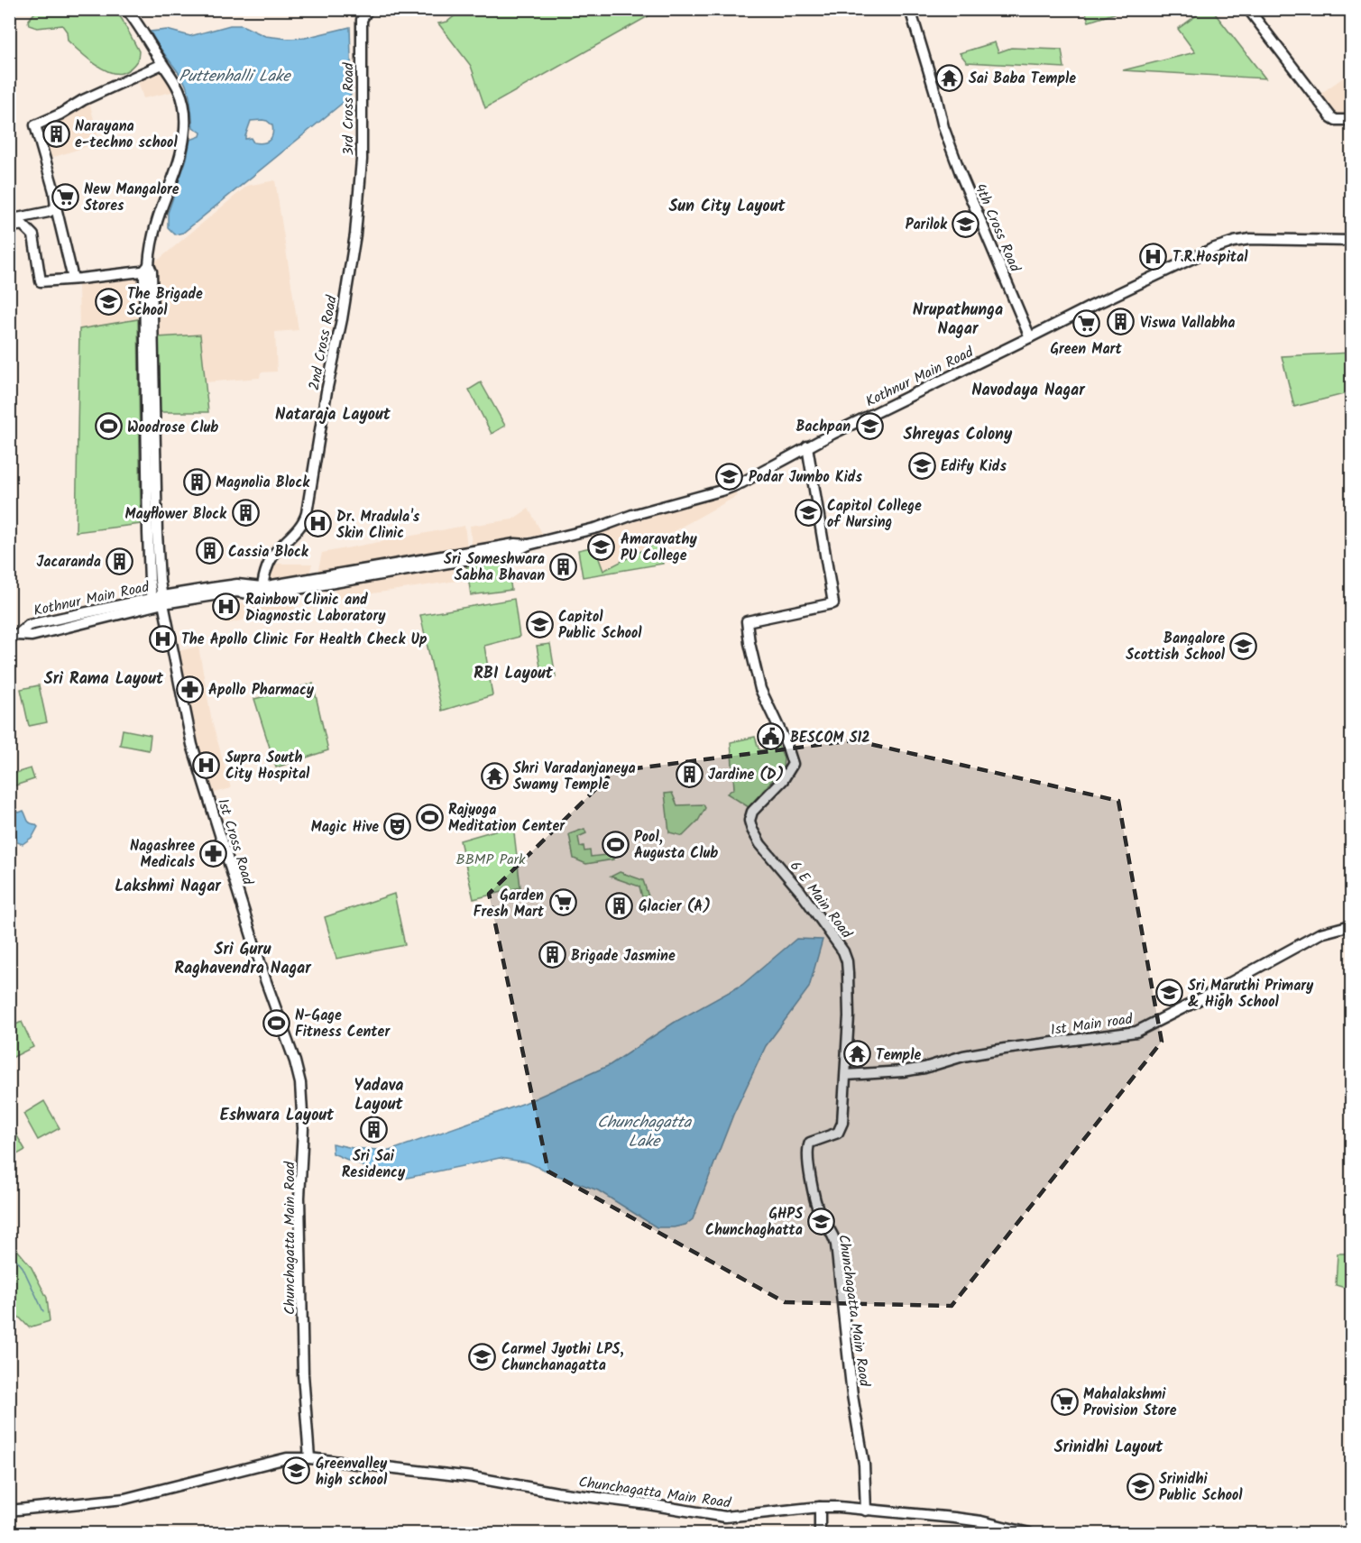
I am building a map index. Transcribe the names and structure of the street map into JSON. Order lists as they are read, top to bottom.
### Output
{
  "streets": {
    "street": [
      "3rd Cross Road",
      "4th Cross Road",
      "2nd Cross Road",
      "Kothnur Main Road",
      "1st Cross Road",
      "6 E Main Road",
      "1st Main road",
      "Chunchagatta Main Road",
      "Chunchagatta Main Raod"
    ]
  },
  "crossings": [
    ["3rd Cross Road", "2nd Cross Road"],
    ["4th Cross Road", "Kothnur Main Road"],
    ["2nd Cross Road", "Kothnur Main Road"],
    ["Kothnur Main Road", "1st Cross Road"],
    ["Kothnur Main Road", "6 E Main Road"],
    ["1st Cross Road", "Chunchagatta Main Road"],
    ["6 E Main Road", "1st Main road"],
    ["6 E Main Road", "Chunchagatta Main Raod"],
    ["1st Main road", "Chunchagatta Main Raod"],
    ["Chunchagatta Main Road", "Chunchagatta Main Raod"]
  ],
  "districts": [
    "Sun City Layout",
    "Nrupathunga Nagar",
    "Navodaya Nagar",
    "Nataraja Layout",
    "Shreyas Colony",
    "RBI Layout",
    "Sri Rama Layout",
    "Lakshmi Nagar",
    "Sri Guru Raghavendra Nagar",
    "Yadava Layout",
    "Eshwara Layout",
    "Srinidhi Layout"
  ],
  "water": ["Puttenhalli Lake", "Chunchagatta Lake"],
  "parks": ["BBMP Park"],
  "places": {
    "temple": ["Sai Baba Temple", "Shri Varadanjaneya Swamy Temple", "Temple"],
    "building": [
      "Narayana e-techno school",
      "Viswa Vallabha",
      "Magnolia Block",
      "Mayflower Block",
      "Cassia Block",
      "Jacaranda",
      "Sri Someshwara Sabha Bhavan",
      "Jardine (D)",
      "Glacier (A)",
      "Brigade Jasmine",
      "Sri Sai Residency"
    ],
    "supermarket": [
      "New Mangalore Stores",
      "Green Mart",
      "Garden Fresh Mart",
      "Mahalakshmi Provision Store"
    ],
    "school or university": [
      "Parilok",
      "The Brigade School",
      "Bachpan",
      "Edify Kids",
      "Podar Jumbo Kids",
      "Capitol College of Nursing",
      "Amaravathy PU College",
      "Capitol Public School",
      "Bangalore Scottish School",
      "Sri Maruthi Primary & High School",
      "GHPS Chunchaghatta",
      "Carmel Jyothi LPS, Chunchanagatta",
      "Greenvalley high school",
      "Srinidhi Public School"
    ],
    "hospital": [
      "T.R.Hospital",
      "Dr. Mradula's Skin Clinic",
      "Rainbow Clinic and Diagnostic Laboratory",
      "The Apollo Clinic For Health Check Up",
      "Supra South City Hospital"
    ],
    "sports": [
      "Woodrose Club",
      "Rajyoga Meditation Center",
      "Pool, Augusta Club",
      "N-Gage Fitness Center"
    ],
    "pharmacy": ["Apollo Pharmacy", "Nagashree Medicals"],
    "public building": ["BESCOM S12"],
    "theatre": ["Magic Hive"]
  }
}
